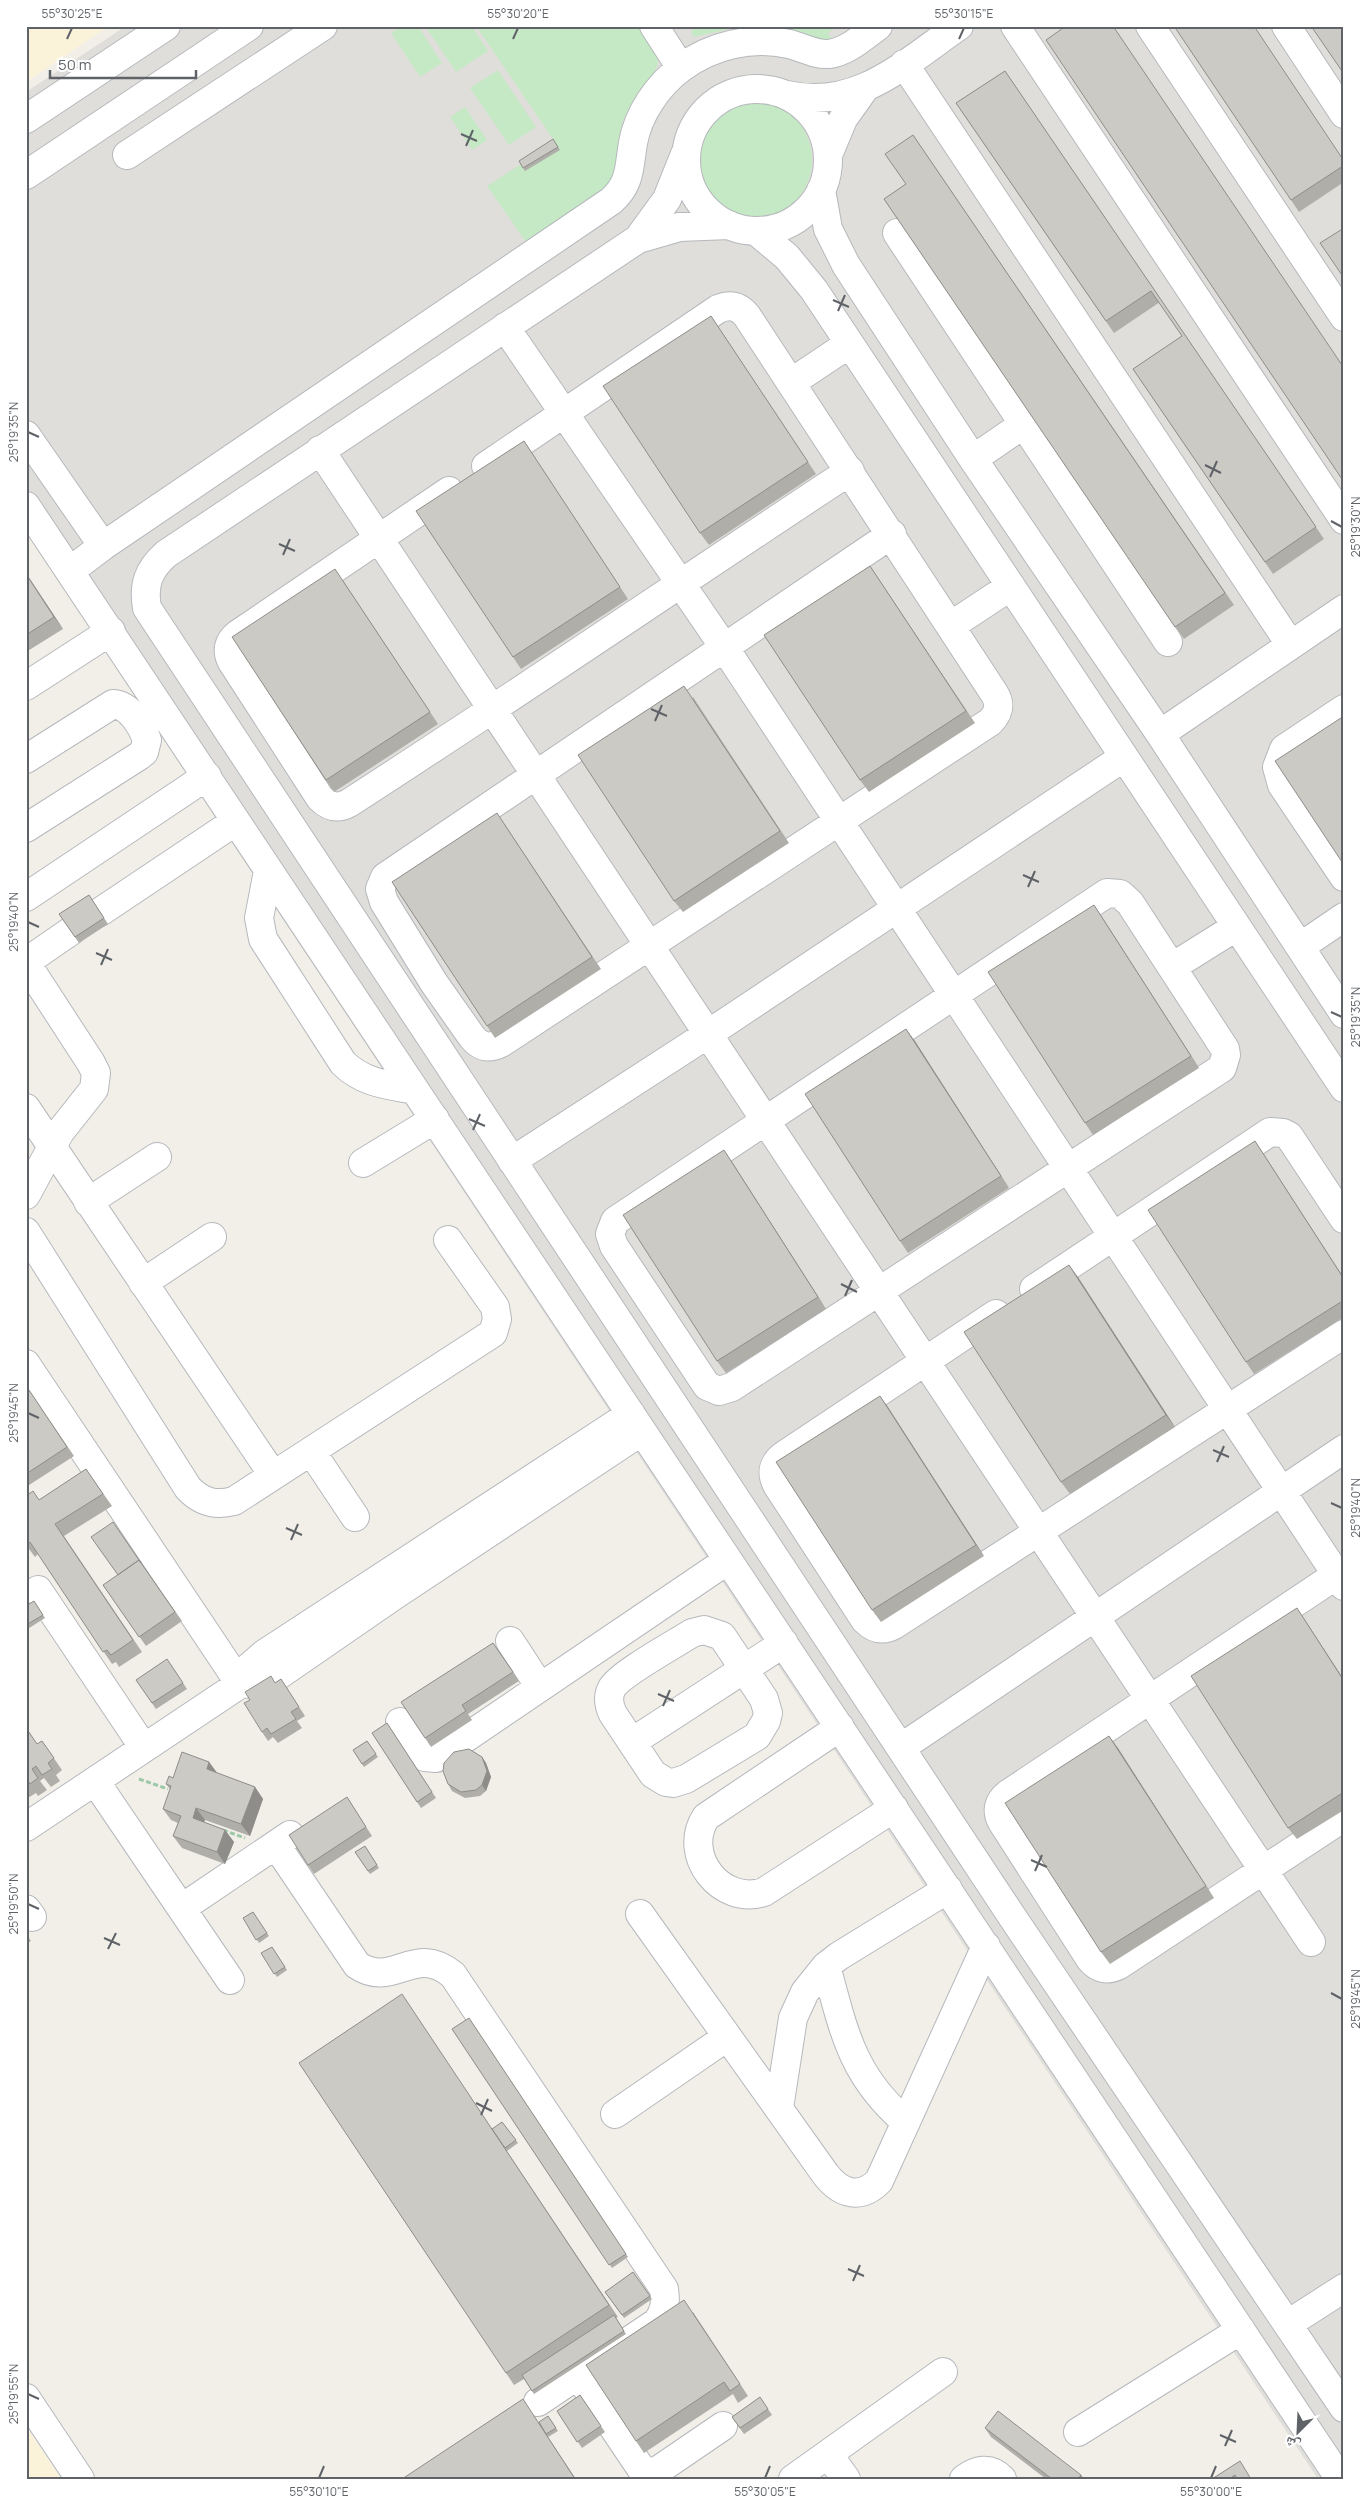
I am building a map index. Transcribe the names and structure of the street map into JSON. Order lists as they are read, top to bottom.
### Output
{
  "scale_bar": "50 m",
  "north": "bottom left",
  "coordinates": [
    "55°30'25\"E",
    "55°30'20\"E",
    "55°30'15\"E",
    "25°19'35\"N",
    "25°19'30\"N",
    "25°19'40\"N",
    "25°19'45\"N",
    "25°19'50\"N",
    "25°19'55\"N",
    "55°30'10\"E",
    "55°30'05\"E",
    "55°30'00\"E"
  ]
}
